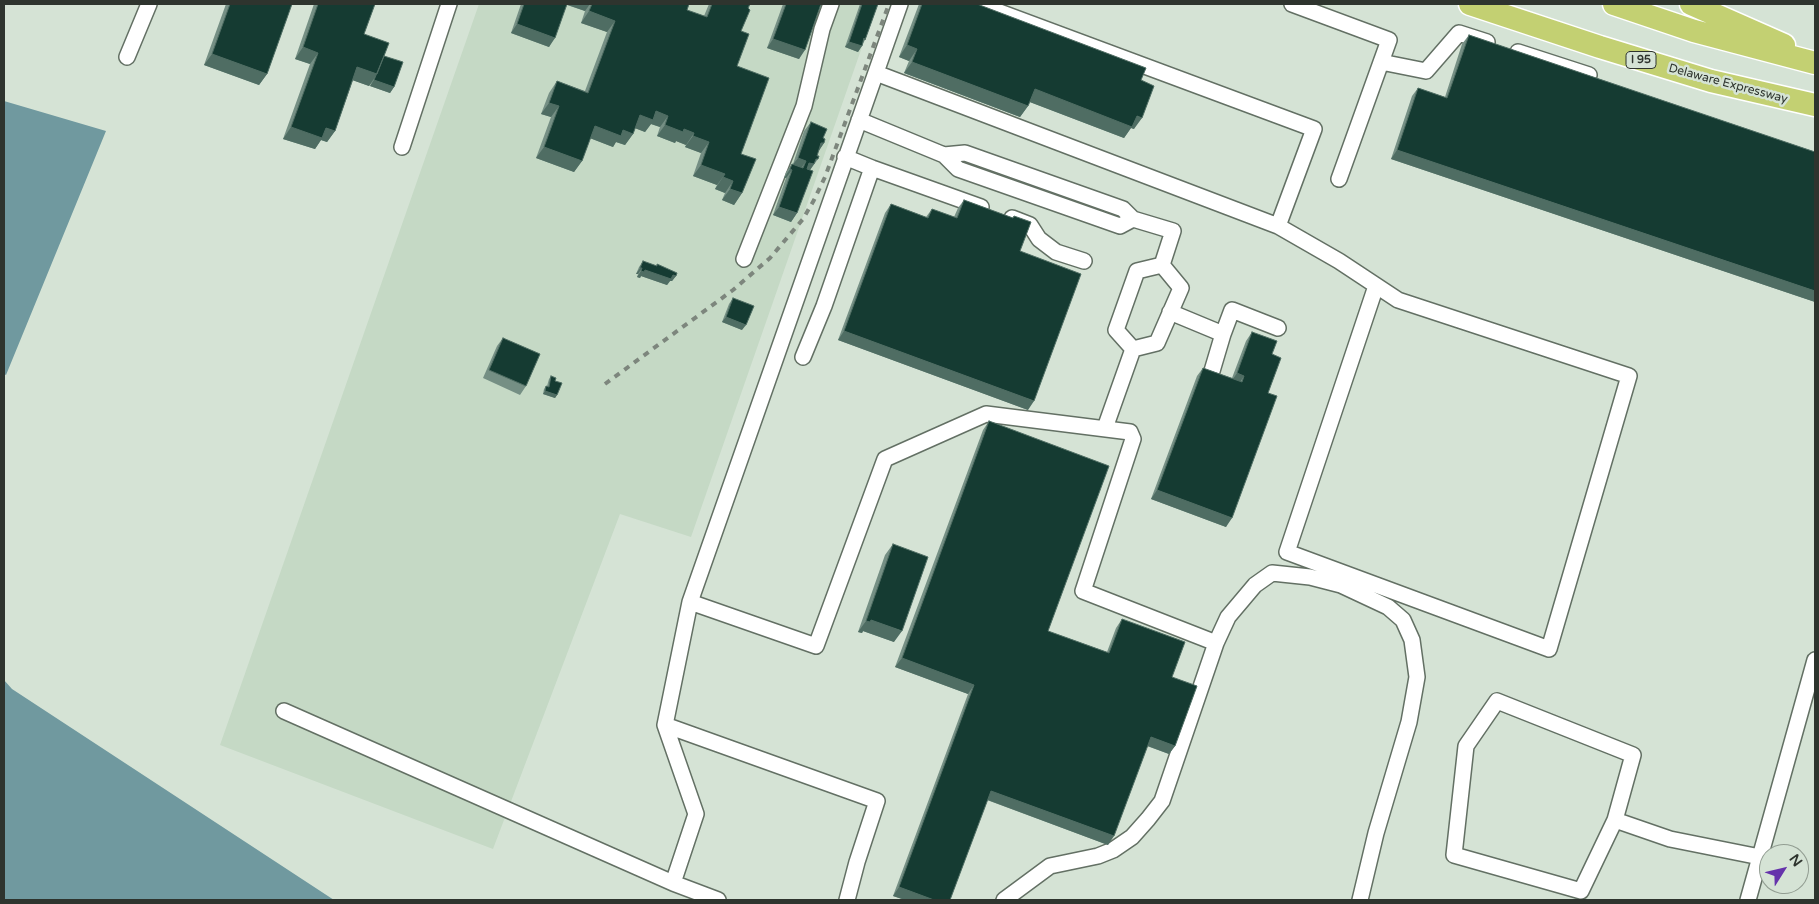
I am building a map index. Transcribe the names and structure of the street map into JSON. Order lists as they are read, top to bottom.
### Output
{
  "streets": {
    "highway": ["I 95", "Delaware Expressway"]
  },
  "north": "top right"
}
